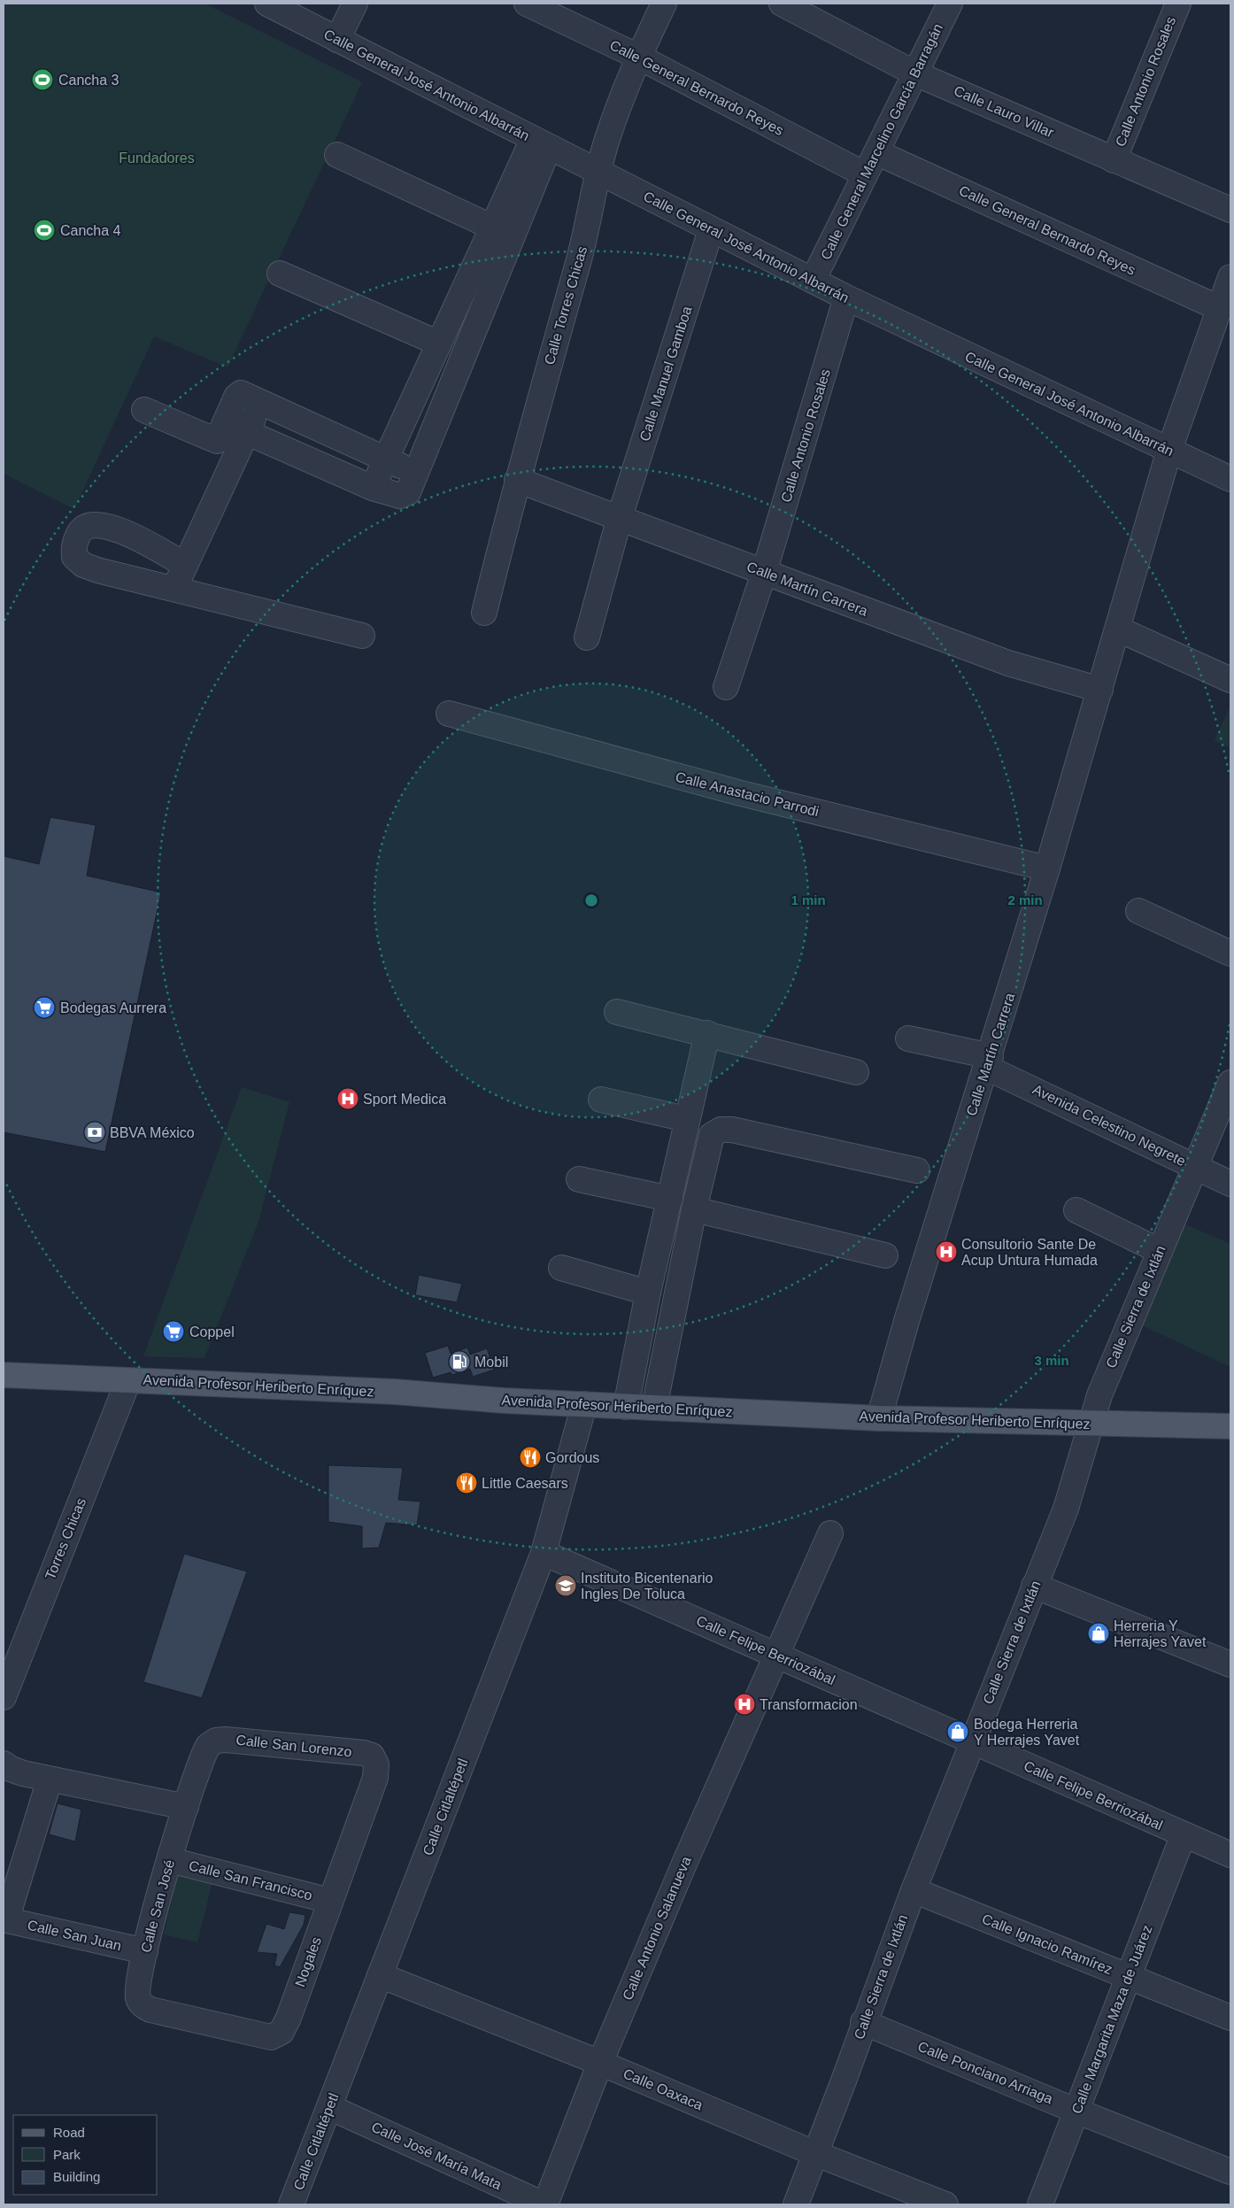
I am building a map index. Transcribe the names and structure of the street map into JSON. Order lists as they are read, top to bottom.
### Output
{
  "streets": {
    "main road": ["Avenida Profesor Heriberto Enríquez"],
    "street": [
      "Calle Antonio Rosales",
      "Calle General José Antonio Albarrán",
      "Calle General Bernardo Reyes",
      "Calle Lauro Villar",
      "Calle General Marcelino García Barragán",
      "Calle Torres Chicas",
      "Calle Manuel Gamboa",
      "Calle Martín Carrera",
      "Calle Anastacio Parrodi",
      "Avenida Celestino Negrete",
      "Calle Sierra de Ixtlán",
      "Torres Chicas",
      "Calle Felipe Berriozábal",
      "Calle San Lorenzo",
      "Calle Citlaltépetl",
      "Calle San Francisco",
      "Calle San José",
      "Calle Antonio Salanueva",
      "Calle San Juan",
      "Calle Ignacio Ramírez",
      "Nogales",
      "Calle Margarita Maza de Juárez",
      "Calle Ponciano Arriaga",
      "Calle Oaxaca",
      "Calle José María Mata"
    ]
  },
  "crossings": [
    ["Calle Antonio Rosales", "Calle General José Antonio Albarrán"],
    ["Calle Antonio Rosales", "Calle Lauro Villar"],
    ["Calle Antonio Rosales", "Calle Martín Carrera"],
    ["Calle General José Antonio Albarrán", "Calle General Marcelino García Barragán"],
    ["Calle General José Antonio Albarrán", "Calle Torres Chicas"],
    ["Calle General José Antonio Albarrán", "Calle Manuel Gamboa"],
    ["Calle General José Antonio Albarrán", "Calle Martín Carrera"],
    ["Calle General Bernardo Reyes", "Calle General Marcelino García Barragán"],
    ["Calle General Bernardo Reyes", "Calle Torres Chicas"],
    ["Calle General Bernardo Reyes", "Calle Martín Carrera"],
    ["Calle Lauro Villar", "Calle General Marcelino García Barragán"],
    ["Calle Torres Chicas", "Calle Martín Carrera"],
    ["Calle Manuel Gamboa", "Calle Martín Carrera"],
    ["Calle Martín Carrera", "Calle Anastacio Parrodi"],
    ["Calle Martín Carrera", "Avenida Celestino Negrete"],
    ["Calle Martín Carrera", "Avenida Profesor Heriberto Enríquez"],
    ["Avenida Celestino Negrete", "Calle Sierra de Ixtlán"],
    ["Calle Sierra de Ixtlán", "Avenida Profesor Heriberto Enríquez"],
    ["Calle Sierra de Ixtlán", "Calle Felipe Berriozábal"],
    ["Calle Sierra de Ixtlán", "Calle Ignacio Ramírez"],
    ["Calle Sierra de Ixtlán", "Calle Ponciano Arriaga"],
    ["Calle Sierra de Ixtlán", "Calle Oaxaca"],
    ["Avenida Profesor Heriberto Enríquez", "Torres Chicas"],
    ["Avenida Profesor Heriberto Enríquez", "Calle Citlaltépetl"],
    ["Calle Felipe Berriozábal", "Calle Citlaltépetl"],
    ["Calle Felipe Berriozábal", "Calle Antonio Salanueva"],
    ["Calle Felipe Berriozábal", "Calle Margarita Maza de Juárez"],
    ["Calle San Lorenzo", "Calle San José"],
    ["Calle San Lorenzo", "Nogales"],
    ["Calle Citlaltépetl", "Calle Oaxaca"],
    ["Calle Citlaltépetl", "Calle José María Mata"],
    ["Calle San Francisco", "Calle San José"],
    ["Calle San Francisco", "Nogales"],
    ["Calle San José", "Calle San Juan"],
    ["Calle San José", "Nogales"],
    ["Calle Antonio Salanueva", "Calle Oaxaca"],
    ["Calle Antonio Salanueva", "Calle José María Mata"],
    ["Calle Ignacio Ramírez", "Calle Margarita Maza de Juárez"],
    ["Calle Margarita Maza de Juárez", "Calle Ponciano Arriaga"]
  ],
  "parks": ["Fundadores"],
  "places": {
    "sports": ["Cancha 3", "Cancha 4"],
    "supermarket": ["Bodegas Aurrera", "Coppel"],
    "hospital": ["Sport Medica", "Consultorio Sante De Acup Untura Humada", "Transformacion"],
    "bank": ["BBVA México"],
    "fuel station": ["Mobil"],
    "restaurant": ["Gordous", "Little Caesars"],
    "school or university": ["Instituto Bicentenario Ingles De Toluca"],
    "shop": ["Herreria Y Herrajes Yavet", "Bodega Herreria Y Herrajes Yavet"]
  },
  "legend": ["Road", "Park", "Building"],
  "rings": ["1 min", "2 min", "3 min"]
}
